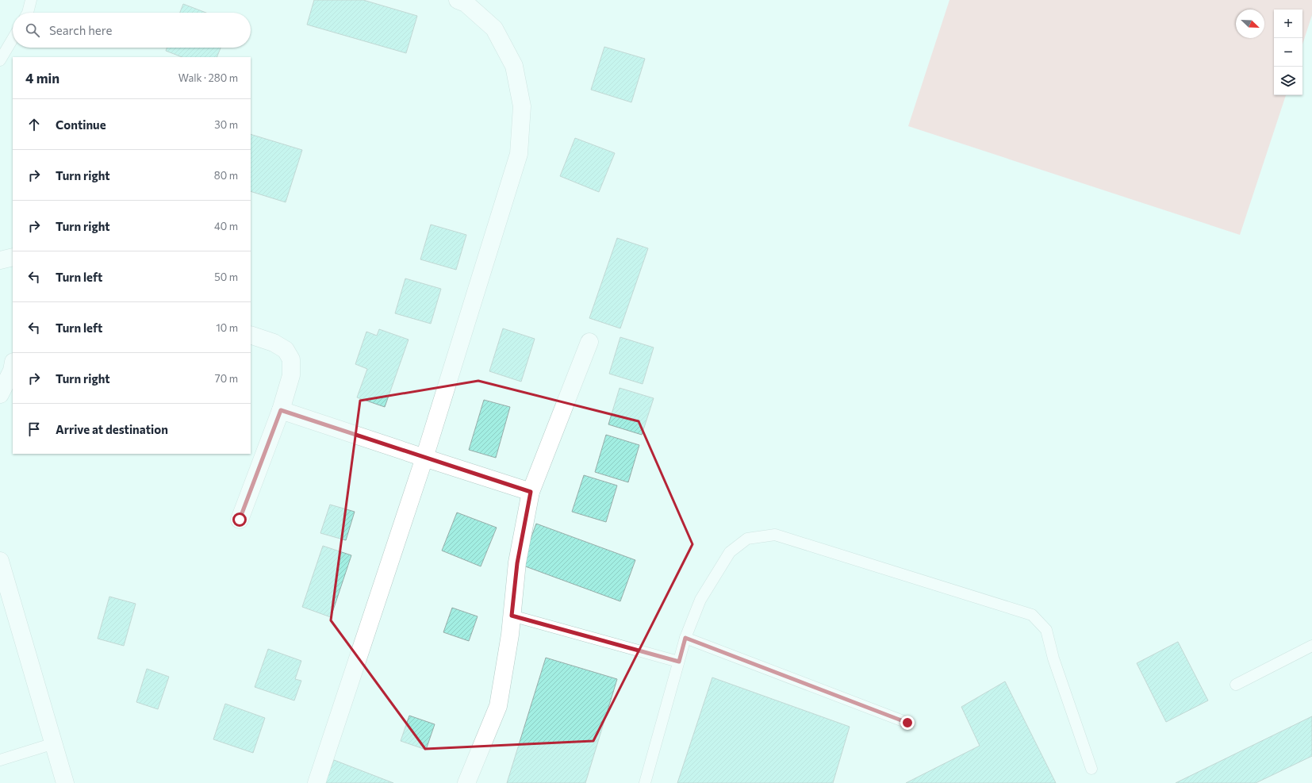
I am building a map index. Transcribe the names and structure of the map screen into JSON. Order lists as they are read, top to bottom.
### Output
{
  "north": "bottom right",
  "page": {
    "map_buttons": ["+", "−"],
    "search": "Search here",
    "heading": ["4 min", "Walk · 280 m"],
    "list": [
      ["Continue", "30 m"],
      ["Turn right", "80 m"],
      ["Turn right", "40 m"],
      ["Turn left", "50 m"],
      ["Turn left", "10 m"],
      ["Turn right", "70 m"],
      "Arrive at destination"
    ]
  }
}
